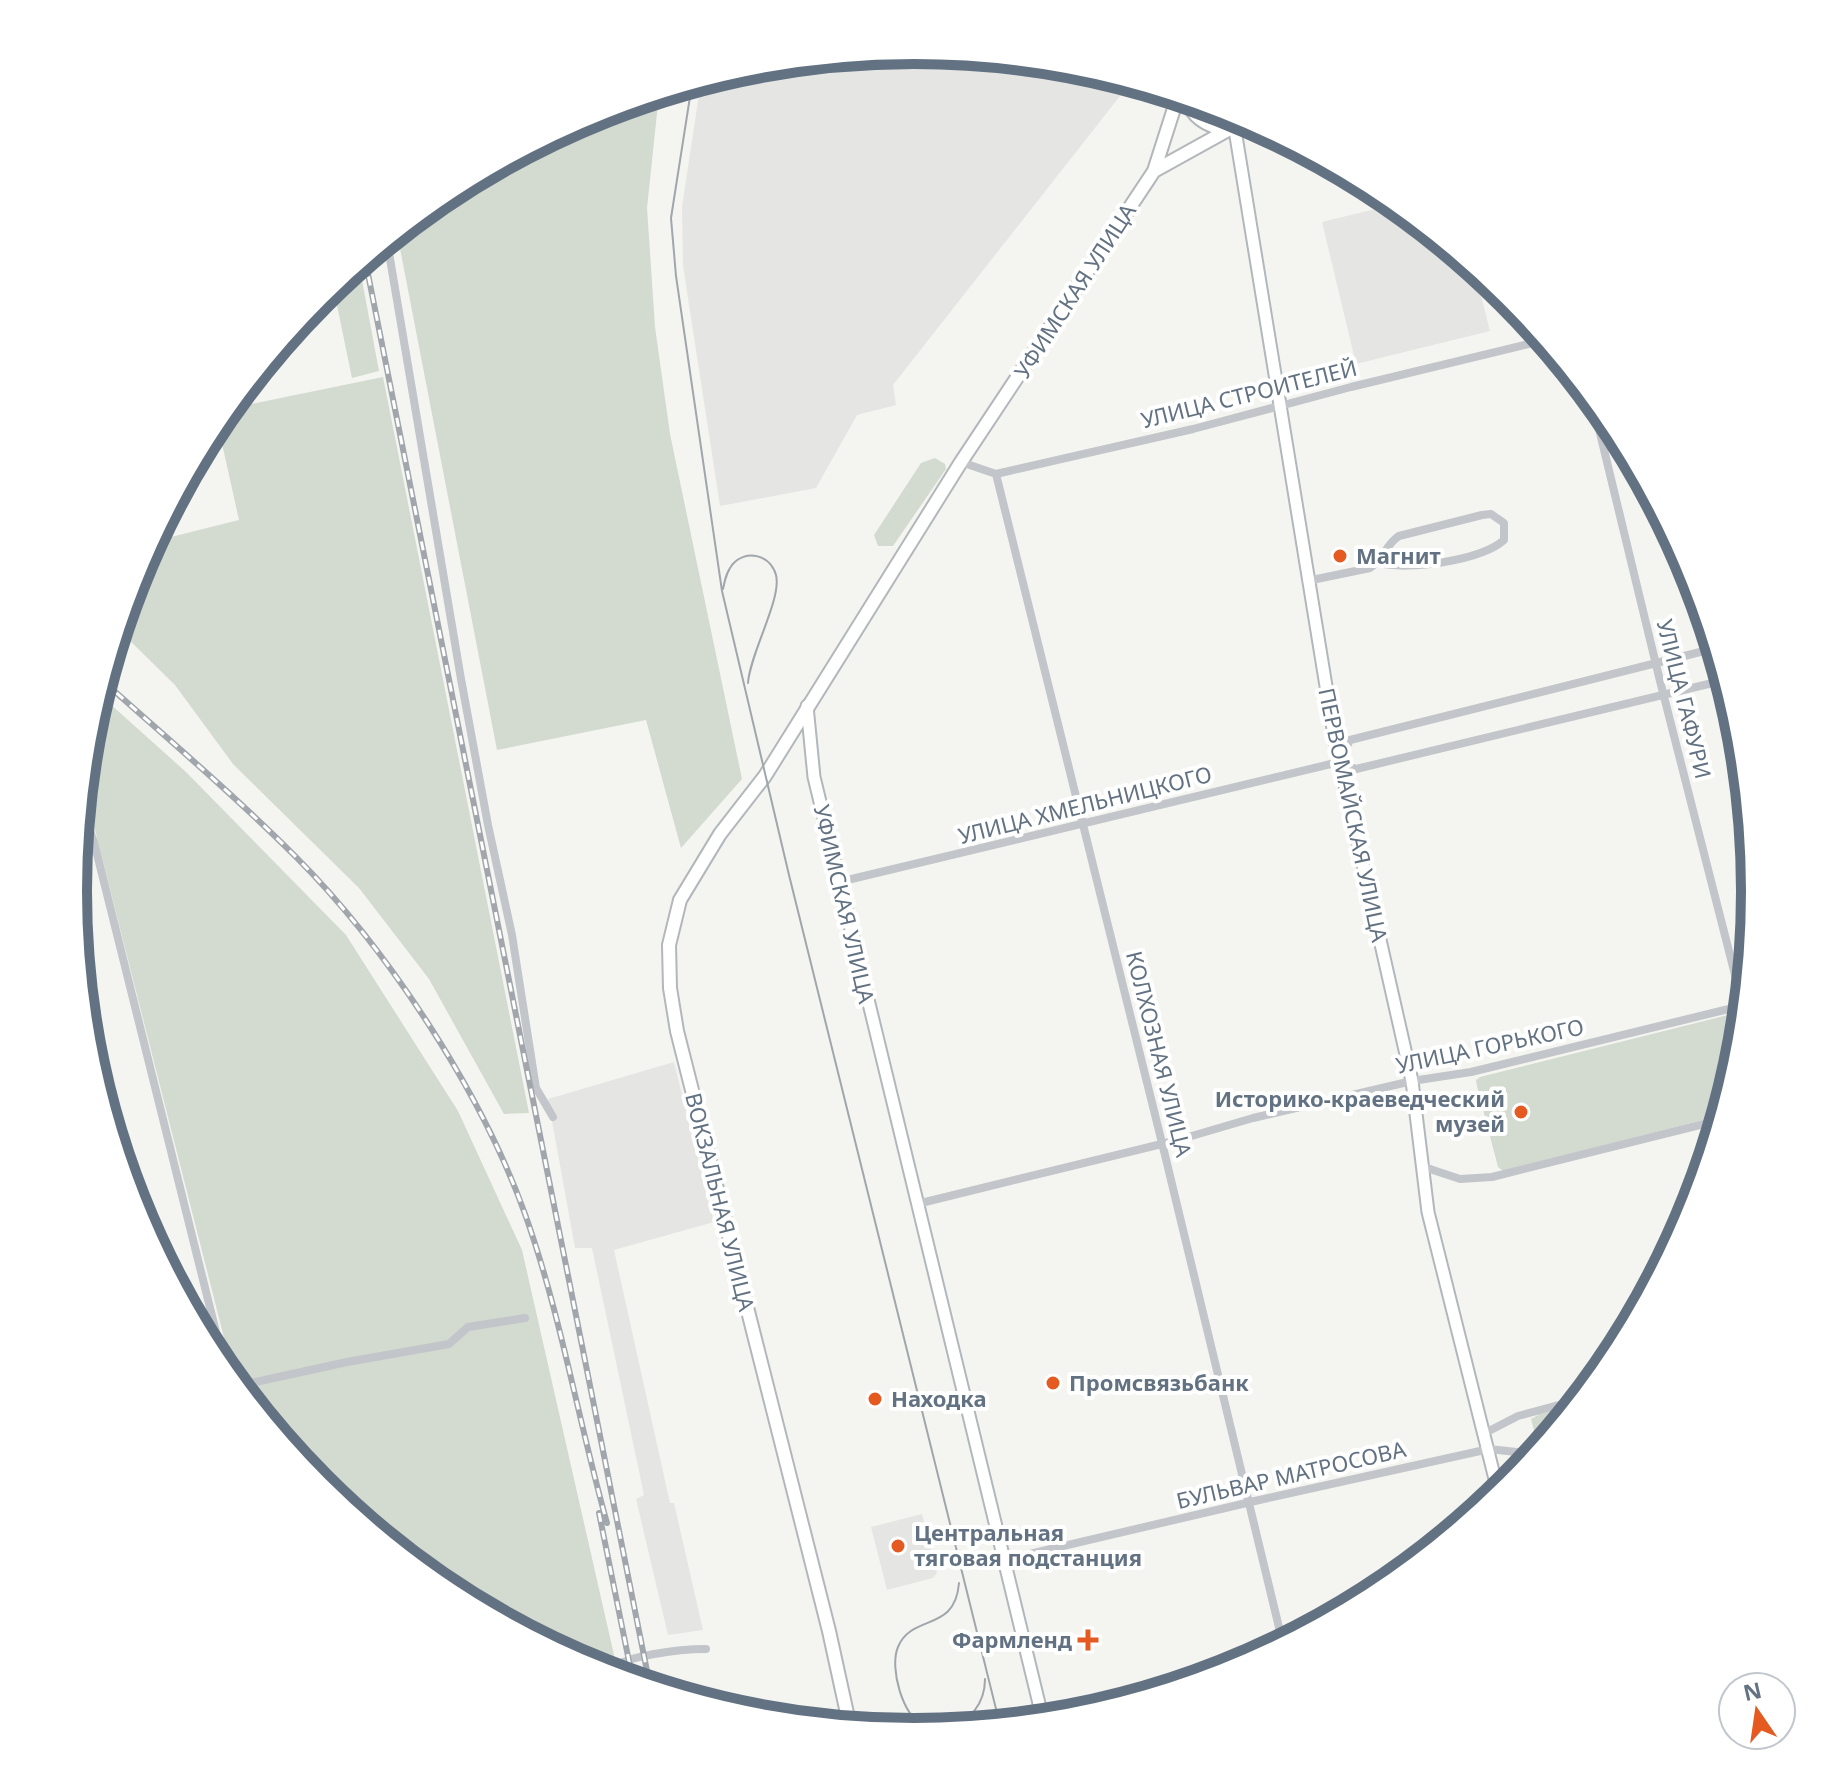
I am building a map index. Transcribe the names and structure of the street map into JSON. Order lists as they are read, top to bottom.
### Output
{
  "streets": {
    "main road": ["УФИМСКАЯ УЛИЦА", "ВОКЗАЛЬНАЯ УЛИЦА"],
    "street": [
      "УЛИЦА СТРОИТЕЛЕЙ",
      "УЛИЦА ГАФУРИ",
      "УЛИЦА ХМЕЛЬНИЦКОГО",
      "ПЕРВОМАЙСКАЯ УЛИЦА",
      "УЛИЦА ГОРЬКОГО",
      "КОЛХОЗНАЯ УЛИЦА",
      "БУЛЬВАР МАТРОСОВА"
    ]
  },
  "crossings": [
    ["УФИМСКАЯ УЛИЦА", "УЛИЦА ХМЕЛЬНИЦКОГО"],
    ["УФИМСКАЯ УЛИЦА", "УЛИЦА ГОРЬКОГО"],
    ["УФИМСКАЯ УЛИЦА", "ВОКЗАЛЬНАЯ УЛИЦА"],
    ["УФИМСКАЯ УЛИЦА", "БУЛЬВАР МАТРОСОВА"],
    ["УЛИЦА СТРОИТЕЛЕЙ", "ПЕРВОМАЙСКАЯ УЛИЦА"],
    ["УЛИЦА СТРОИТЕЛЕЙ", "КОЛХОЗНАЯ УЛИЦА"],
    ["УЛИЦА ГАФУРИ", "УЛИЦА ХМЕЛЬНИЦКОГО"],
    ["УЛИЦА ХМЕЛЬНИЦКОГО", "ПЕРВОМАЙСКАЯ УЛИЦА"],
    ["УЛИЦА ХМЕЛЬНИЦКОГО", "КОЛХОЗНАЯ УЛИЦА"],
    ["ПЕРВОМАЙСКАЯ УЛИЦА", "УЛИЦА ГОРЬКОГО"],
    ["ПЕРВОМАЙСКАЯ УЛИЦА", "БУЛЬВАР МАТРОСОВА"],
    ["УЛИЦА ГОРЬКОГО", "КОЛХОЗНАЯ УЛИЦА"],
    ["КОЛХОЗНАЯ УЛИЦА", "БУЛЬВАР МАТРОСОВА"]
  ],
  "places": {
    "other": [
      "Магнит",
      "Историко-краеведческий музей",
      "Промсвязьбанк",
      "Находка",
      "Центральная тяговая подстанция"
    ],
    "health": ["Фармленд"]
  },
  "north": "top"
}
